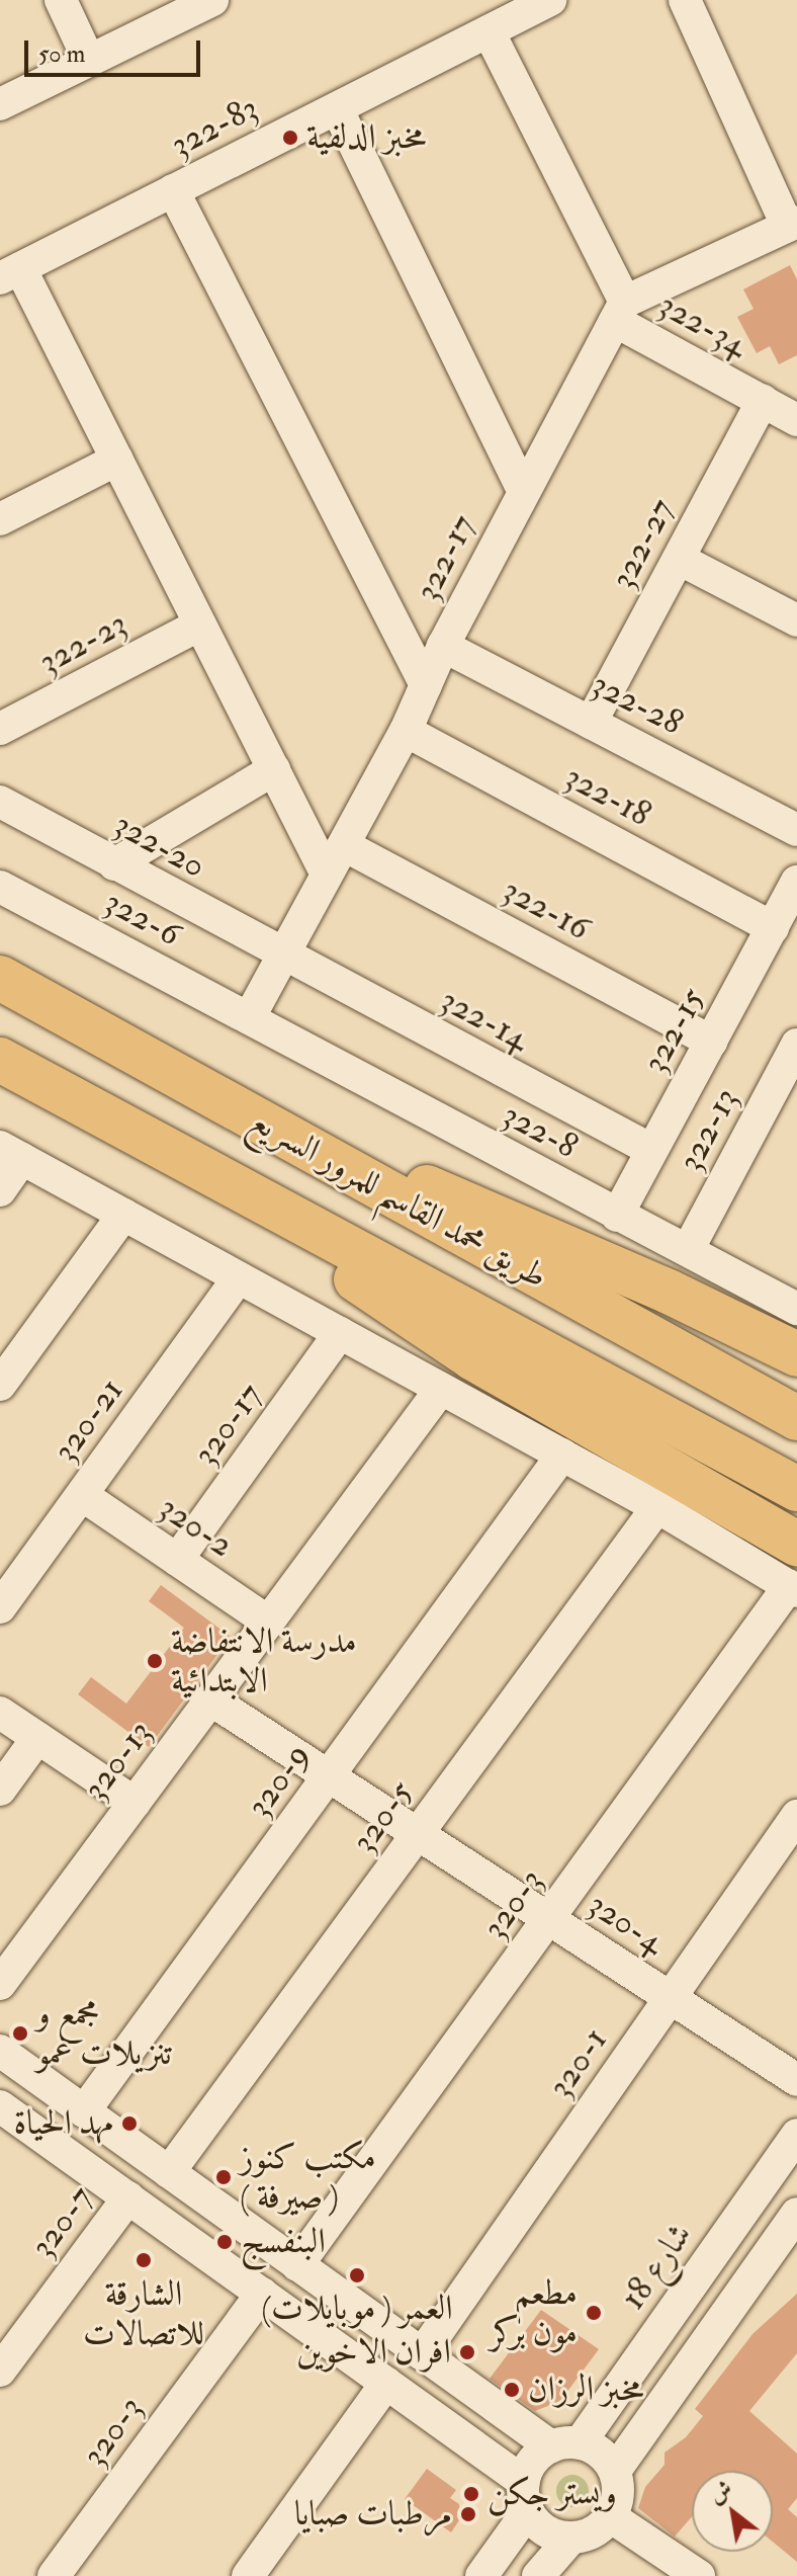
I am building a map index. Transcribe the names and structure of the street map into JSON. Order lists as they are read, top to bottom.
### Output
{
  "streets": {
    "highway": ["طريق محمد القاسم للمرور السريع"],
    "street": [
      "322-83",
      "322-34",
      "322-27",
      "322-17",
      "322-23",
      "322-28",
      "322-18",
      "322-20",
      "322-16",
      "322-6",
      "322-14",
      "322-15",
      "322-13",
      "322-8",
      "320-21",
      "320-17",
      "320-2",
      "320-13",
      "320-9",
      "320-5",
      "320-3",
      "320-4",
      "320-1",
      "320-7",
      "شارع 18"
    ]
  },
  "crossings": [
    ["322-34", "322-27"],
    ["322-34", "322-17"],
    ["322-27", "322-28"],
    ["322-17", "322-28"],
    ["322-17", "322-18"],
    ["322-17", "322-20"],
    ["322-17", "322-16"],
    ["322-17", "322-6"],
    ["322-17", "322-14"],
    ["322-17", "322-8"],
    ["322-18", "322-15"],
    ["322-20", "322-14"],
    ["322-16", "322-15"],
    ["322-6", "322-8"],
    ["322-14", "322-15"],
    ["322-15", "322-8"],
    ["322-13", "322-8"],
    ["320-21", "320-2"],
    ["320-17", "320-2"],
    ["320-2", "320-13"],
    ["320-13", "320-4"],
    ["320-9", "320-4"],
    ["320-5", "320-4"],
    ["320-3", "320-4"],
    ["320-4", "320-1"]
  ],
  "places": [
    "مخبز الدلفية",
    "مدرسة الانتفاضة الابتدائية",
    "مجمع و تنزيلات عمو",
    "مهد الحياة",
    "مكتب كنوز ( صيرفة )",
    "البنفسج",
    "الشارقة للاتصالات",
    "العمر ( موبايلات)",
    "مطعم مون بركر",
    "افران الاخوين",
    "مخبز الرزان",
    "ويستر جكن",
    "مرطبات صبايا"
  ],
  "scale_bar": "50 m",
  "north": "top left"
}
